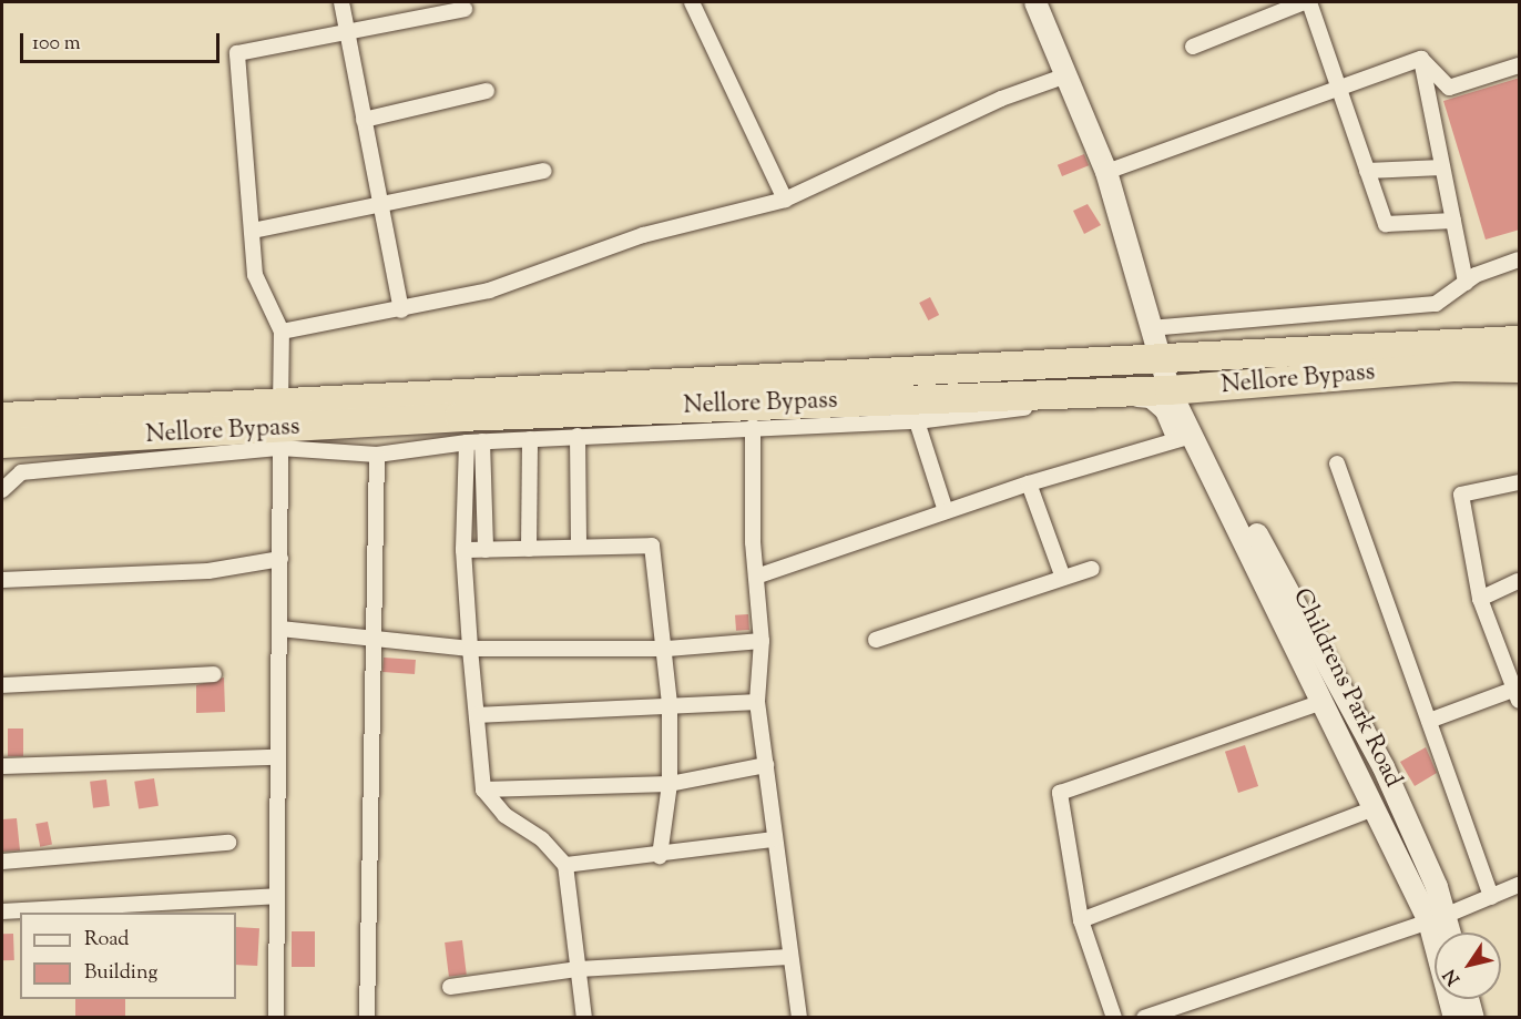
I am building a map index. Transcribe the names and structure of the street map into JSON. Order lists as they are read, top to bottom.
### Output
{
  "streets": {
    "highway": ["Nellore Bypass"],
    "street": ["Childrens Park Road"]
  },
  "crossings": [
    ["Nellore Bypass", "Childrens Park Road"]
  ],
  "legend": ["Road", "Building"],
  "scale_bar": "100 m",
  "north": "bottom left"
}
